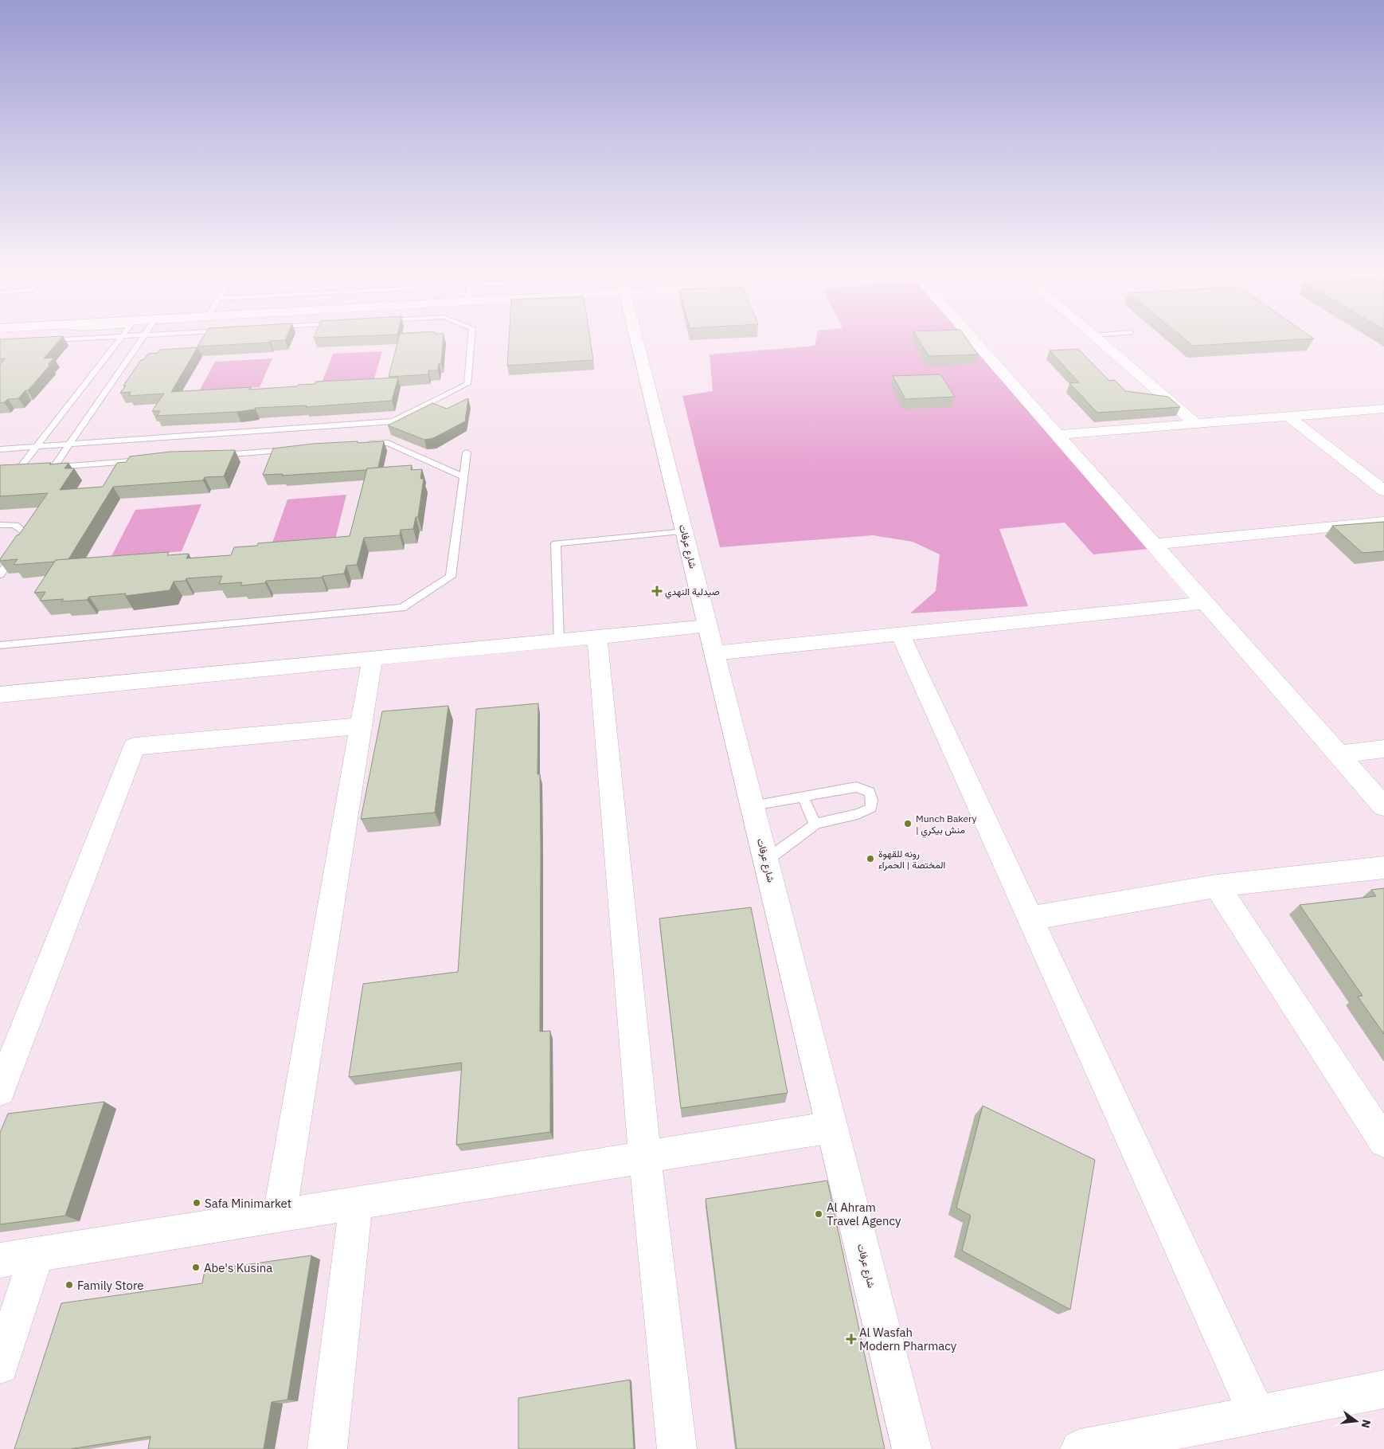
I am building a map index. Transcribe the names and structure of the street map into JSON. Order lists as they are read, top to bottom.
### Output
{
  "streets": {
    "street": ["شارع عرفات"]
  },
  "places": {
    "health": ["صيدلية النهدي", "Al Wasfah Modern Pharmacy"],
    "other": [
      "Munch Bakery | منش بيكري",
      "رونه للقهوة المختصة | الحمراء",
      "Safa Minimarket",
      "Al Ahram Travel Agency",
      "Abe's Kusina",
      "Family Store"
    ]
  },
  "north": "right"
}
